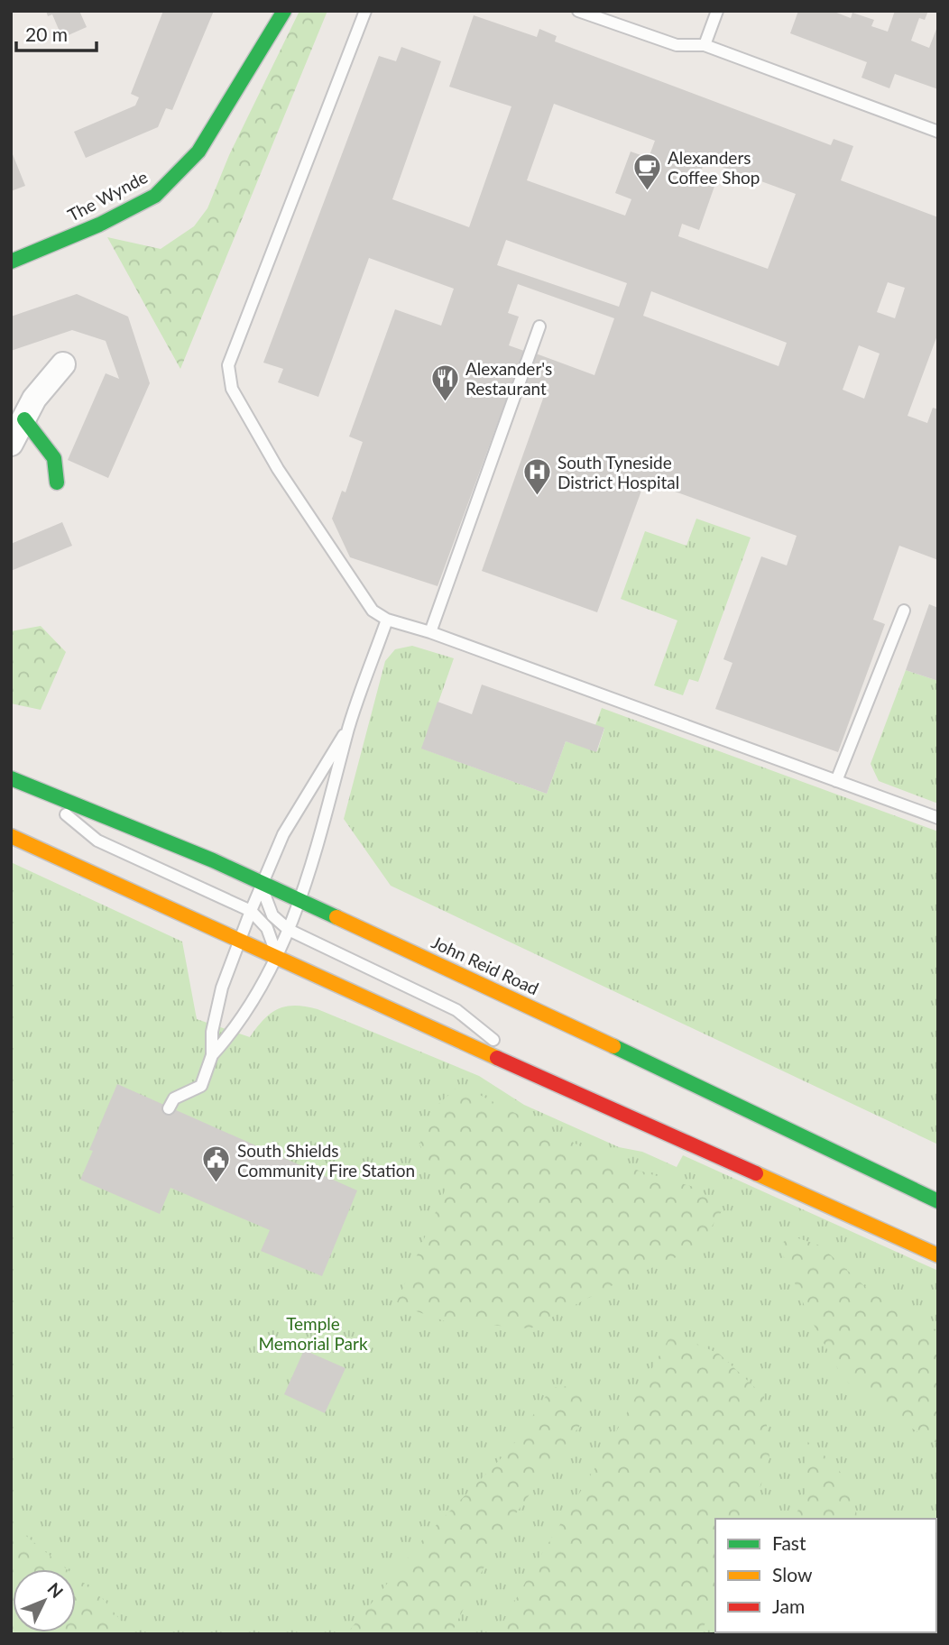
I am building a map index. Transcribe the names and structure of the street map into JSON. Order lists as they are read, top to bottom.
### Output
{
  "streets": {
    "main road": ["The Wynde", "John Reid Road"]
  },
  "parks": ["Temple Memorial Park"],
  "places": {
    "cafe": ["Alexanders Coffee Shop"],
    "restaurant": ["Alexander's Restaurant"],
    "hospital": ["South Tyneside District Hospital"],
    "public building": ["South Shields Community Fire Station"]
  },
  "legend": ["Fast", "Slow", "Jam"],
  "scale_bar": "20 m",
  "north": "top right"
}
